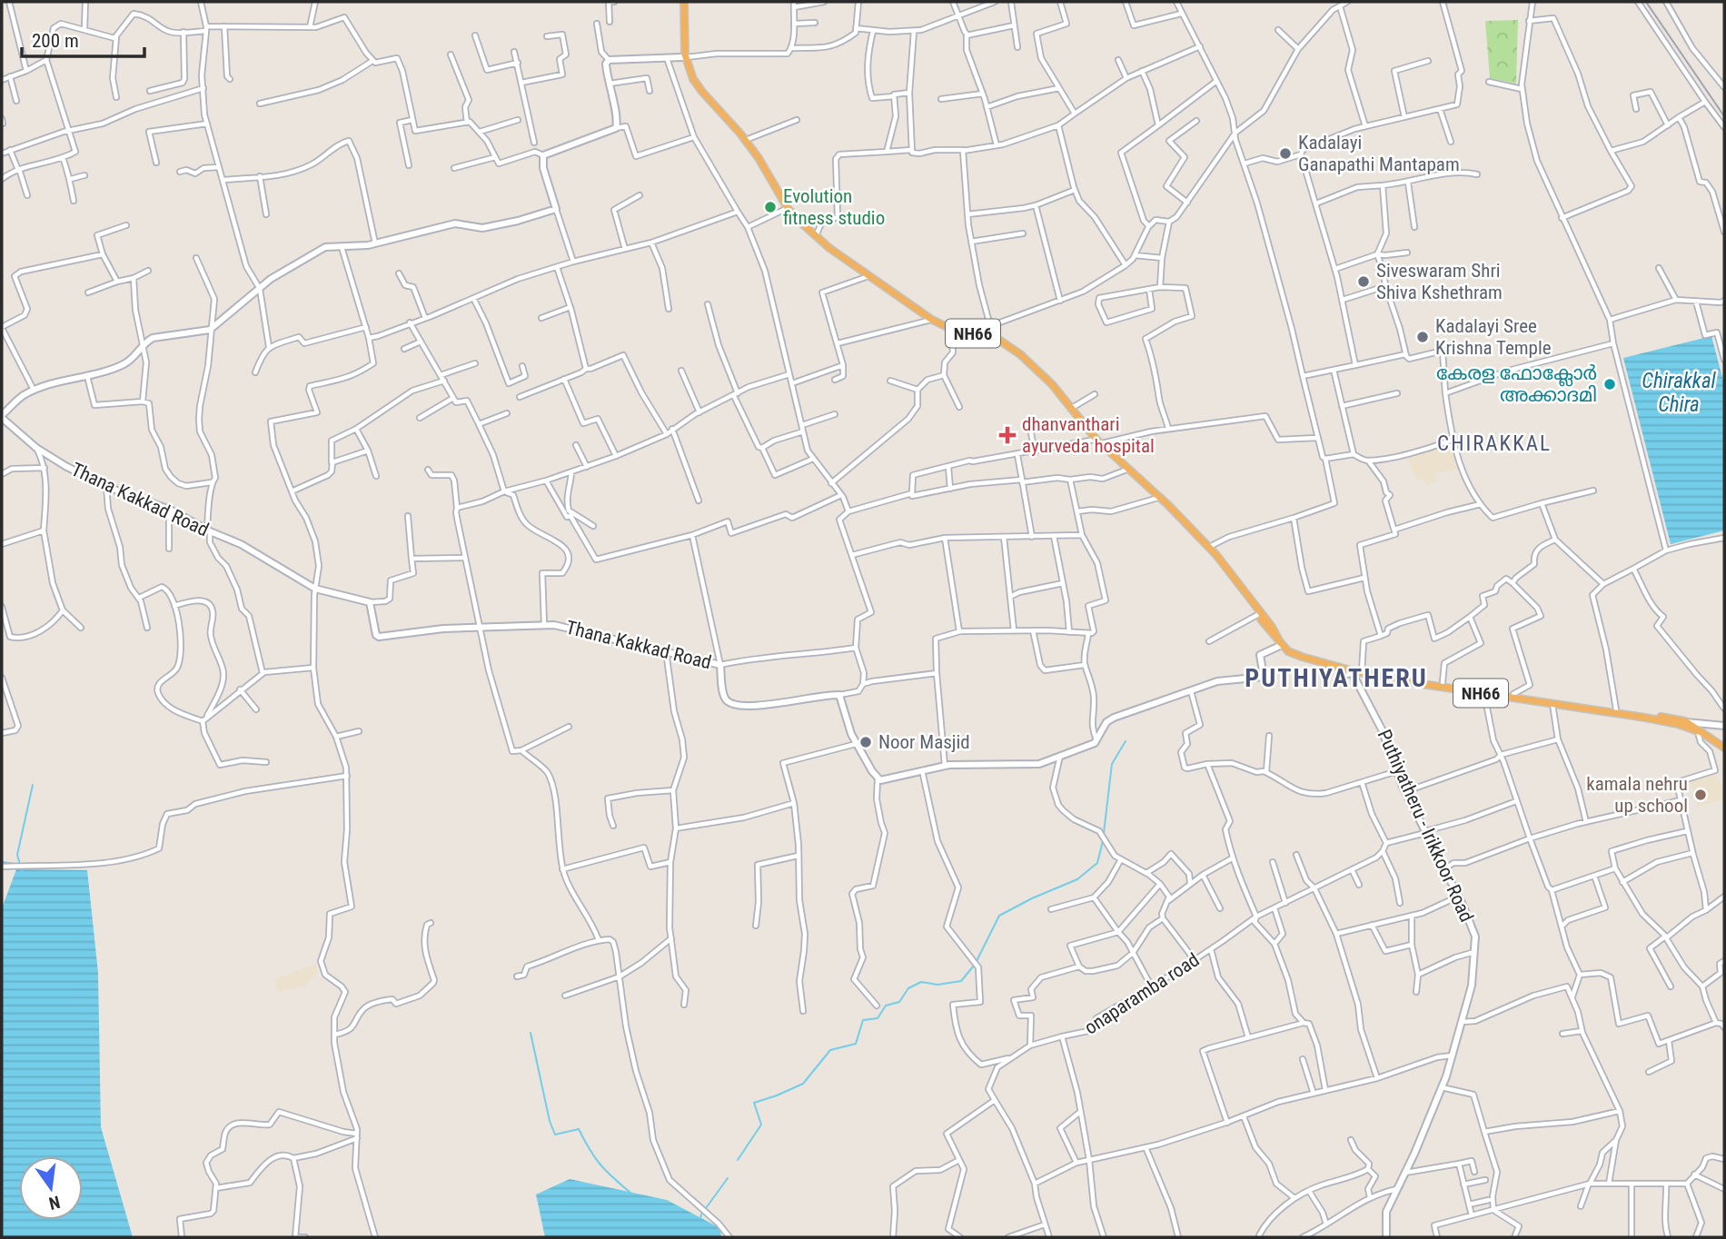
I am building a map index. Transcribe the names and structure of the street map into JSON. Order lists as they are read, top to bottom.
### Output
{
  "streets": {
    "highway": ["NH66"],
    "main road": ["Thana Kakkad Road", "Puthiyatheru - Irikkoor Road"],
    "street": ["onaparamba road"]
  },
  "crossings": [
    ["NH66", "Puthiyatheru - Irikkoor Road"]
  ],
  "districts": ["CHIRAKKAL", "PUTHIYATHERU"],
  "water": ["Chirakkal Chira"],
  "places": {
    "other": [
      "Kadalayi Ganapathi Mantapam",
      "Evolution fitness studio",
      "Siveswaram Shri Shiva Kshethram",
      "Kadalayi Sree Krishna Temple",
      "കേരള ഫോക്ലോർ അക്കാദമി",
      "Noor Masjid",
      "kamala nehru up school"
    ],
    "health": ["dhanvanthari ayurveda hospital"]
  },
  "scale_bar": "200 m",
  "north": "bottom"
}
